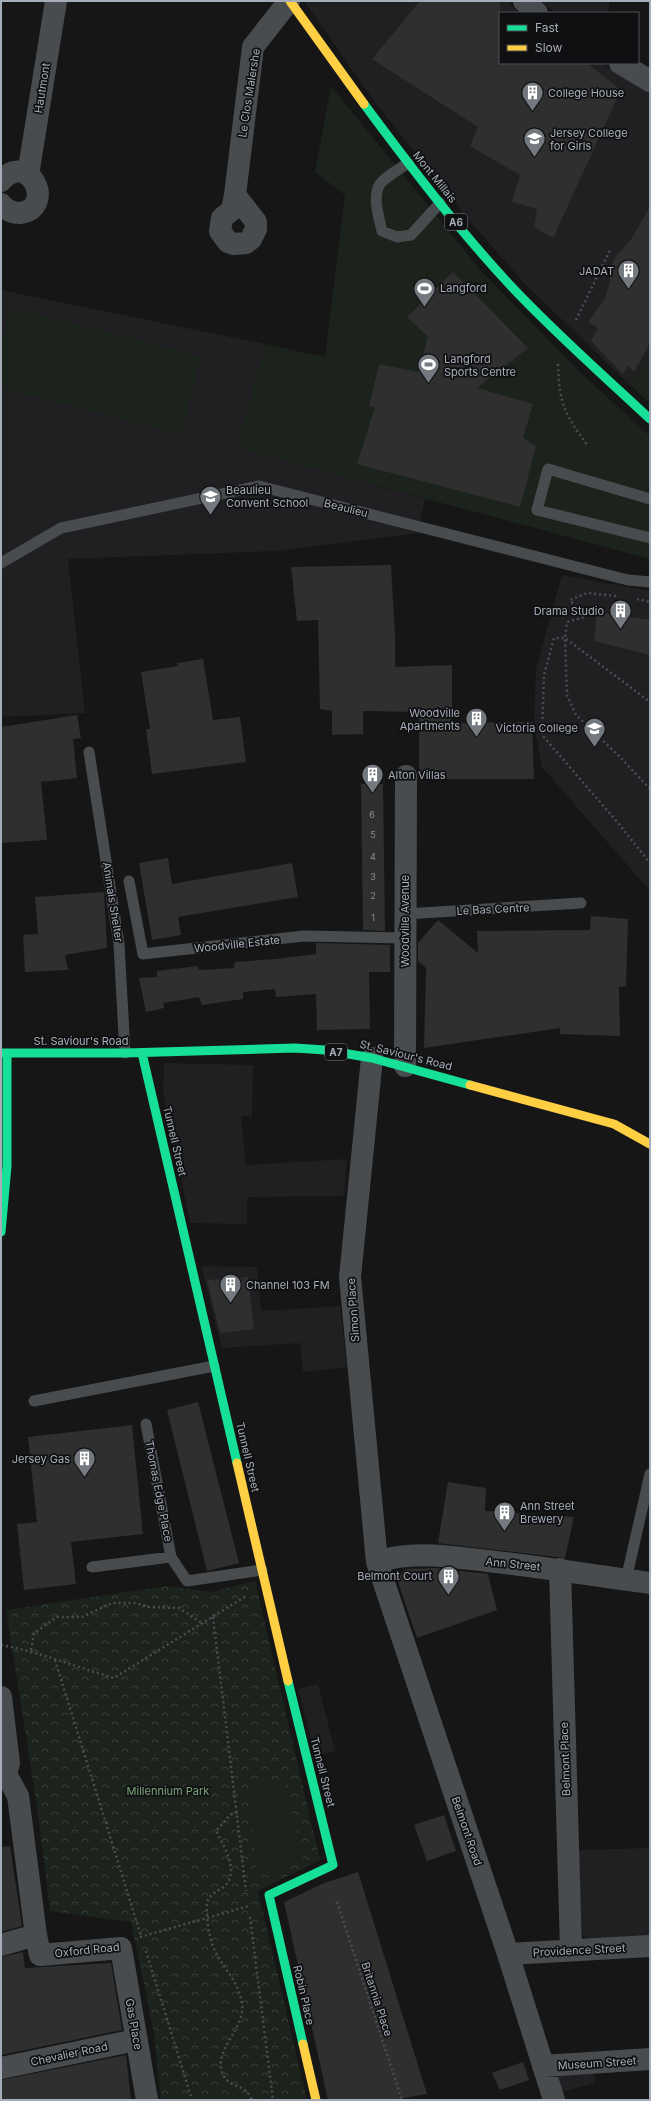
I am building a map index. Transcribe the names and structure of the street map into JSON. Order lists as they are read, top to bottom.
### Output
{
  "streets": {
    "main road": [
      "Mont Millais",
      "A6",
      "St. Saviour's Road",
      "A7",
      "Tunnell Street",
      "Robin Place"
    ],
    "street": [
      "Hautmont",
      "Le Clos Malershe",
      "Woodville Avenue",
      "Simon Place",
      "Ann Street",
      "Belmont Place",
      "Belmont Road",
      "Oxford Road",
      "Providence Street",
      "Gas Place",
      "Chevalier Road",
      "Museum Street"
    ],
    "lane": [
      "Beaulieu",
      "Animals Shelter",
      "Le Bas Centre",
      "Woodville Estate",
      "Thomas Edge Place"
    ],
    "path": ["Britannia Place"]
  },
  "crossings": [
    ["Le Clos Malershe", "Mont Millais"],
    ["Animals Shelter", "St. Saviour's Road"],
    ["Le Bas Centre", "Woodville Avenue"],
    ["Woodville Avenue", "Woodville Estate"],
    ["Woodville Avenue", "St. Saviour's Road"],
    ["St. Saviour's Road", "Tunnell Street"],
    ["St. Saviour's Road", "Simon Place"],
    ["Tunnell Street", "Thomas Edge Place"],
    ["Tunnell Street", "Oxford Road"],
    ["Tunnell Street", "Robin Place"],
    ["Simon Place", "Ann Street"],
    ["Simon Place", "Belmont Road"],
    ["Ann Street", "Belmont Place"],
    ["Ann Street", "Belmont Road"],
    ["Belmont Place", "Providence Street"],
    ["Belmont Road", "Providence Street"],
    ["Belmont Road", "Museum Street"],
    ["Oxford Road", "Robin Place"],
    ["Oxford Road", "Gas Place"],
    ["Gas Place", "Chevalier Road"]
  ],
  "parks": ["Millennium Park"],
  "places": {
    "building": [
      "College House",
      "JADAT",
      "Drama Studio",
      "Woodville Apartments",
      "Alton Villas",
      "Channel 103 FM",
      "Jersey Gas",
      "Ann Street Brewery",
      "Belmont Court"
    ],
    "school or university": ["Jersey College for Girls", "Beaulieu Convent School", "Victoria College"],
    "sports": ["Langford", "Langford Sports Centre"]
  },
  "house_numbers": [
    "6",
    "5",
    "4",
    "3",
    "2",
    "1"
  ],
  "legend": ["Fast", "Slow"]
}
